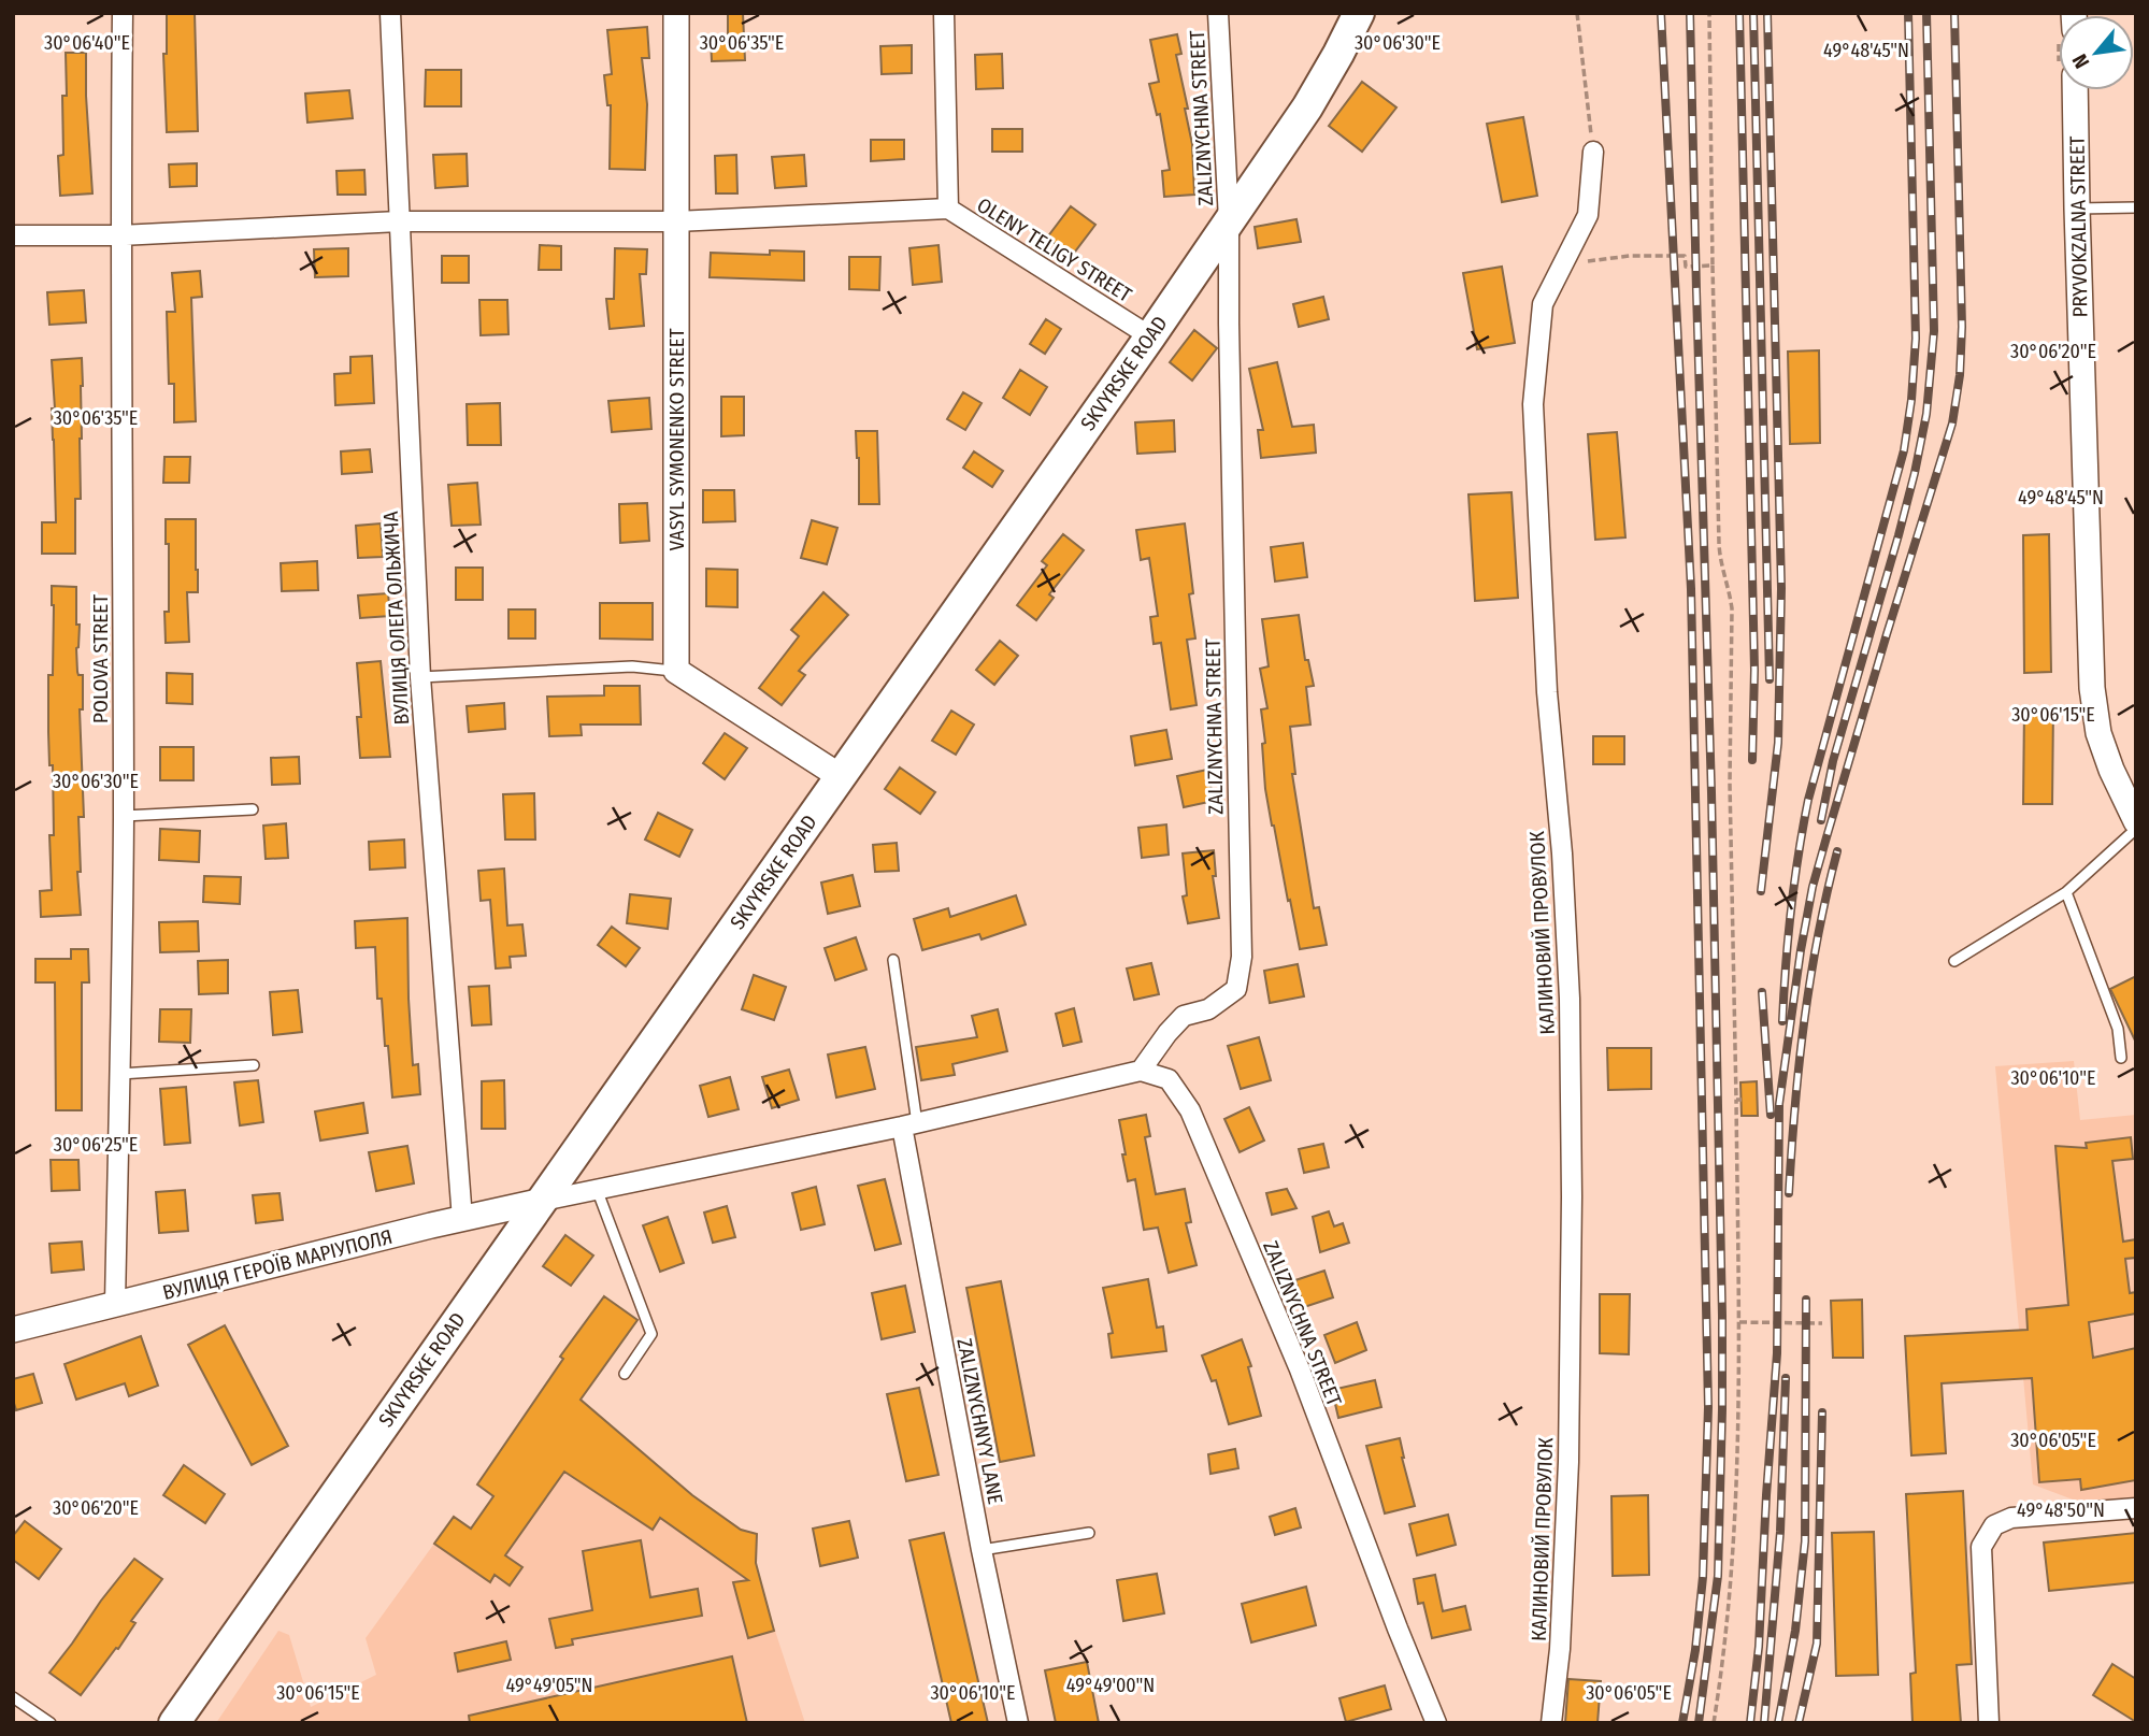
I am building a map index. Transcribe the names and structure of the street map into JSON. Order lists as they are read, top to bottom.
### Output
{
  "streets": {
    "main road": ["SKVYRSKE ROAD"],
    "street": [
      "ZALIZNYCHNA STREET",
      "PRYVOKZALNA STREET",
      "OLENY TELIGY STREET",
      "VASYL SYMONENKO STREET",
      "ВУЛИЦЯ ОЛЕГА ОЛЬЖИЧА",
      "POLOVA STREET",
      "КАЛИНОВИЙ ПРОВУЛОК",
      "ВУЛИЦЯ ГЕРОЇВ МАРІУПОЛЯ",
      "ZALIZNYCHNYY LANE"
    ]
  },
  "crossings": [
    ["ZALIZNYCHNA STREET", "SKVYRSKE ROAD"],
    ["OLENY TELIGY STREET", "SKVYRSKE ROAD"],
    ["SKVYRSKE ROAD", "ВУЛИЦЯ ГЕРОЇВ МАРІУПОЛЯ"],
    ["ВУЛИЦЯ ОЛЕГА ОЛЬЖИЧА", "ВУЛИЦЯ ГЕРОЇВ МАРІУПОЛЯ"],
    ["POLOVA STREET", "ВУЛИЦЯ ГЕРОЇВ МАРІУПОЛЯ"]
  ],
  "north": "bottom left",
  "coordinates": [
    "30°06'40\"E",
    "30°06'35\"E",
    "30°06'30\"E",
    "49°48'45\"N",
    "30°06'20\"E",
    "30°06'15\"E",
    "30°06'10\"E",
    "30°06'25\"E",
    "30°06'05\"E",
    "49°48'50\"N",
    "49°49'05\"N",
    "49°49'00\"N"
  ]
}
